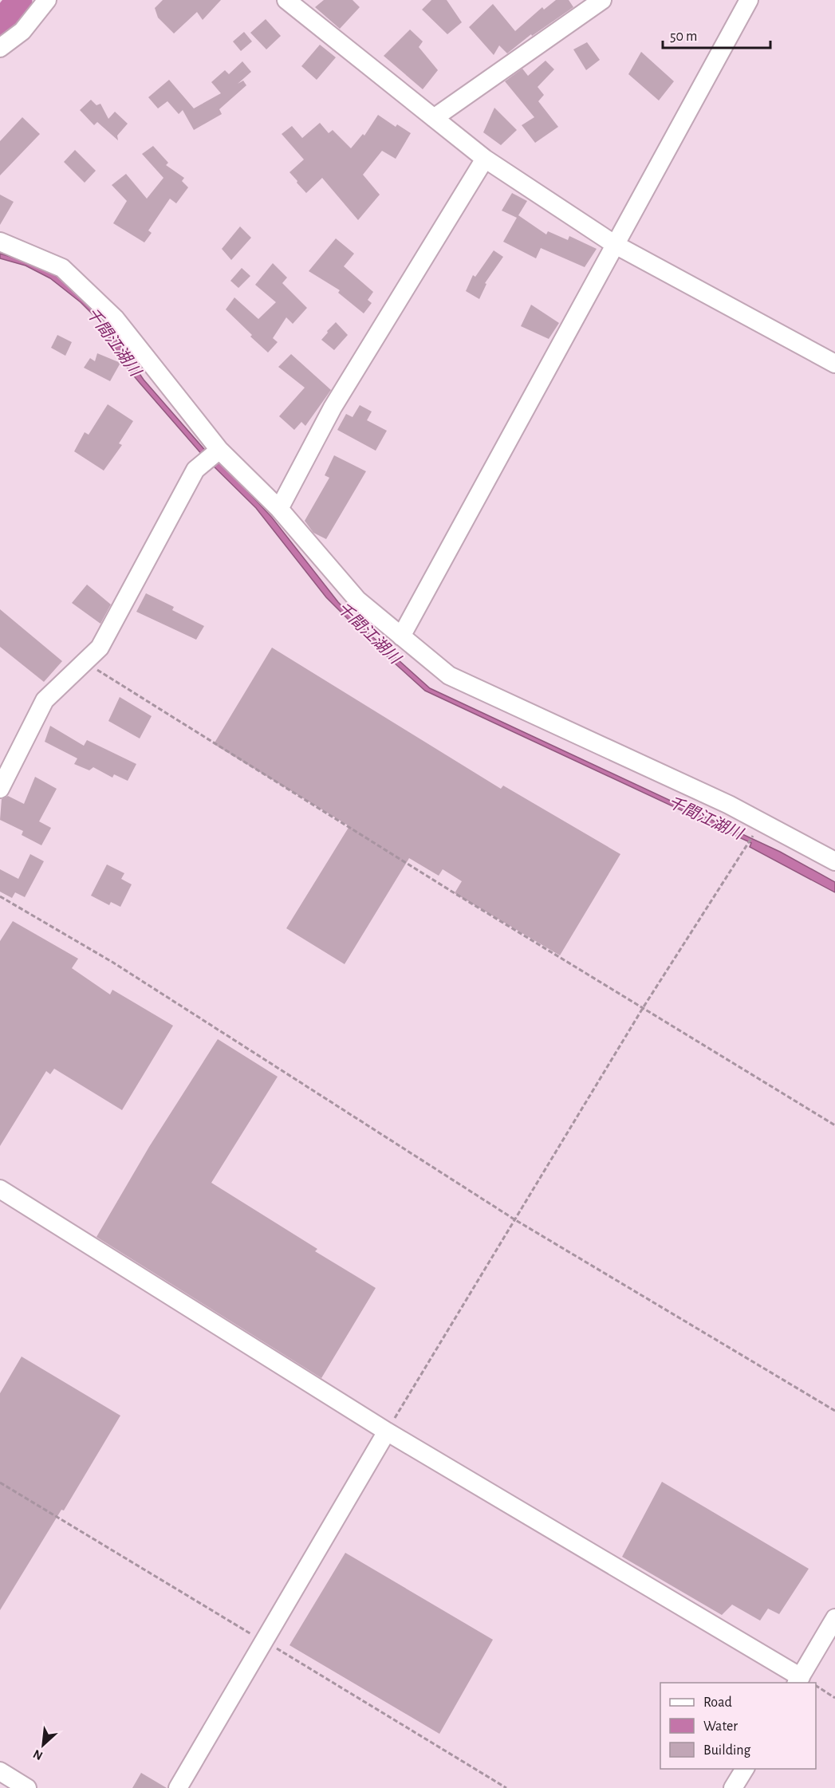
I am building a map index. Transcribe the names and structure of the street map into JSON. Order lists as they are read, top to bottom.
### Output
{
  "water": ["千間江湖川"],
  "legend": ["Road", "Water", "Building"],
  "scale_bar": "50 m",
  "north": "bottom left"
}
